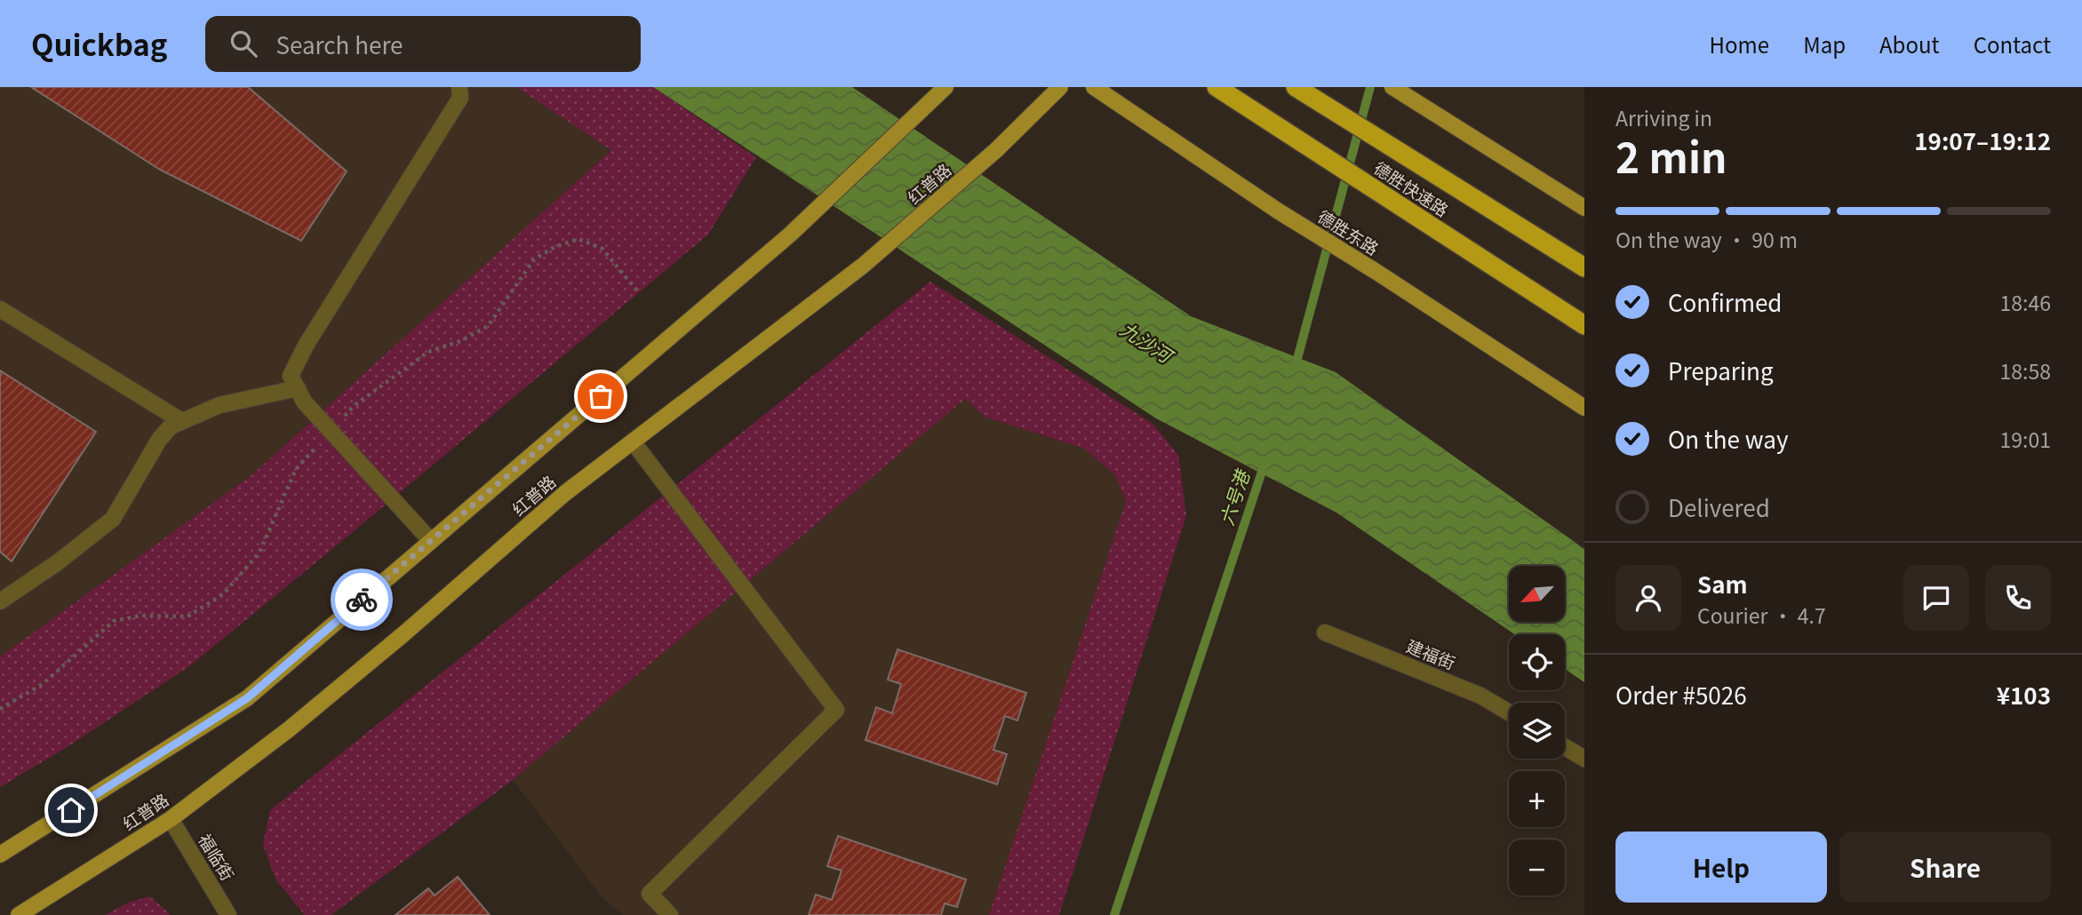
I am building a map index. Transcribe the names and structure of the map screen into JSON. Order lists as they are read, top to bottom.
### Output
{
  "streets": {
    "highway": ["德胜快速路"],
    "main road": ["红普路", "德胜东路"],
    "street": ["建福街", "福临街"]
  },
  "crossings": [
    ["红普路", "福临街"]
  ],
  "water": ["九沙河", "六号港"],
  "north": "bottom left",
  "page": {
    "header": "Quickbag",
    "search": "Search here",
    "nav": [
      "Home",
      "Map",
      "About",
      "Contact"
    ],
    "heading": ["2 min", "Arriving in", "19:07–19:12"],
    "panel": [
      "Sam",
      "Courier · 4.7",
      "Order #5026",
      "¥103"
    ],
    "bar": "On the way · 90 m",
    "list": [
      ["Confirmed", "18:46"],
      ["Preparing", "18:58"],
      ["On the way", "19:01"],
      "Delivered"
    ],
    "map_buttons": ["+", "−"],
    "buttons": ["Help", "Share"]
  }
}
